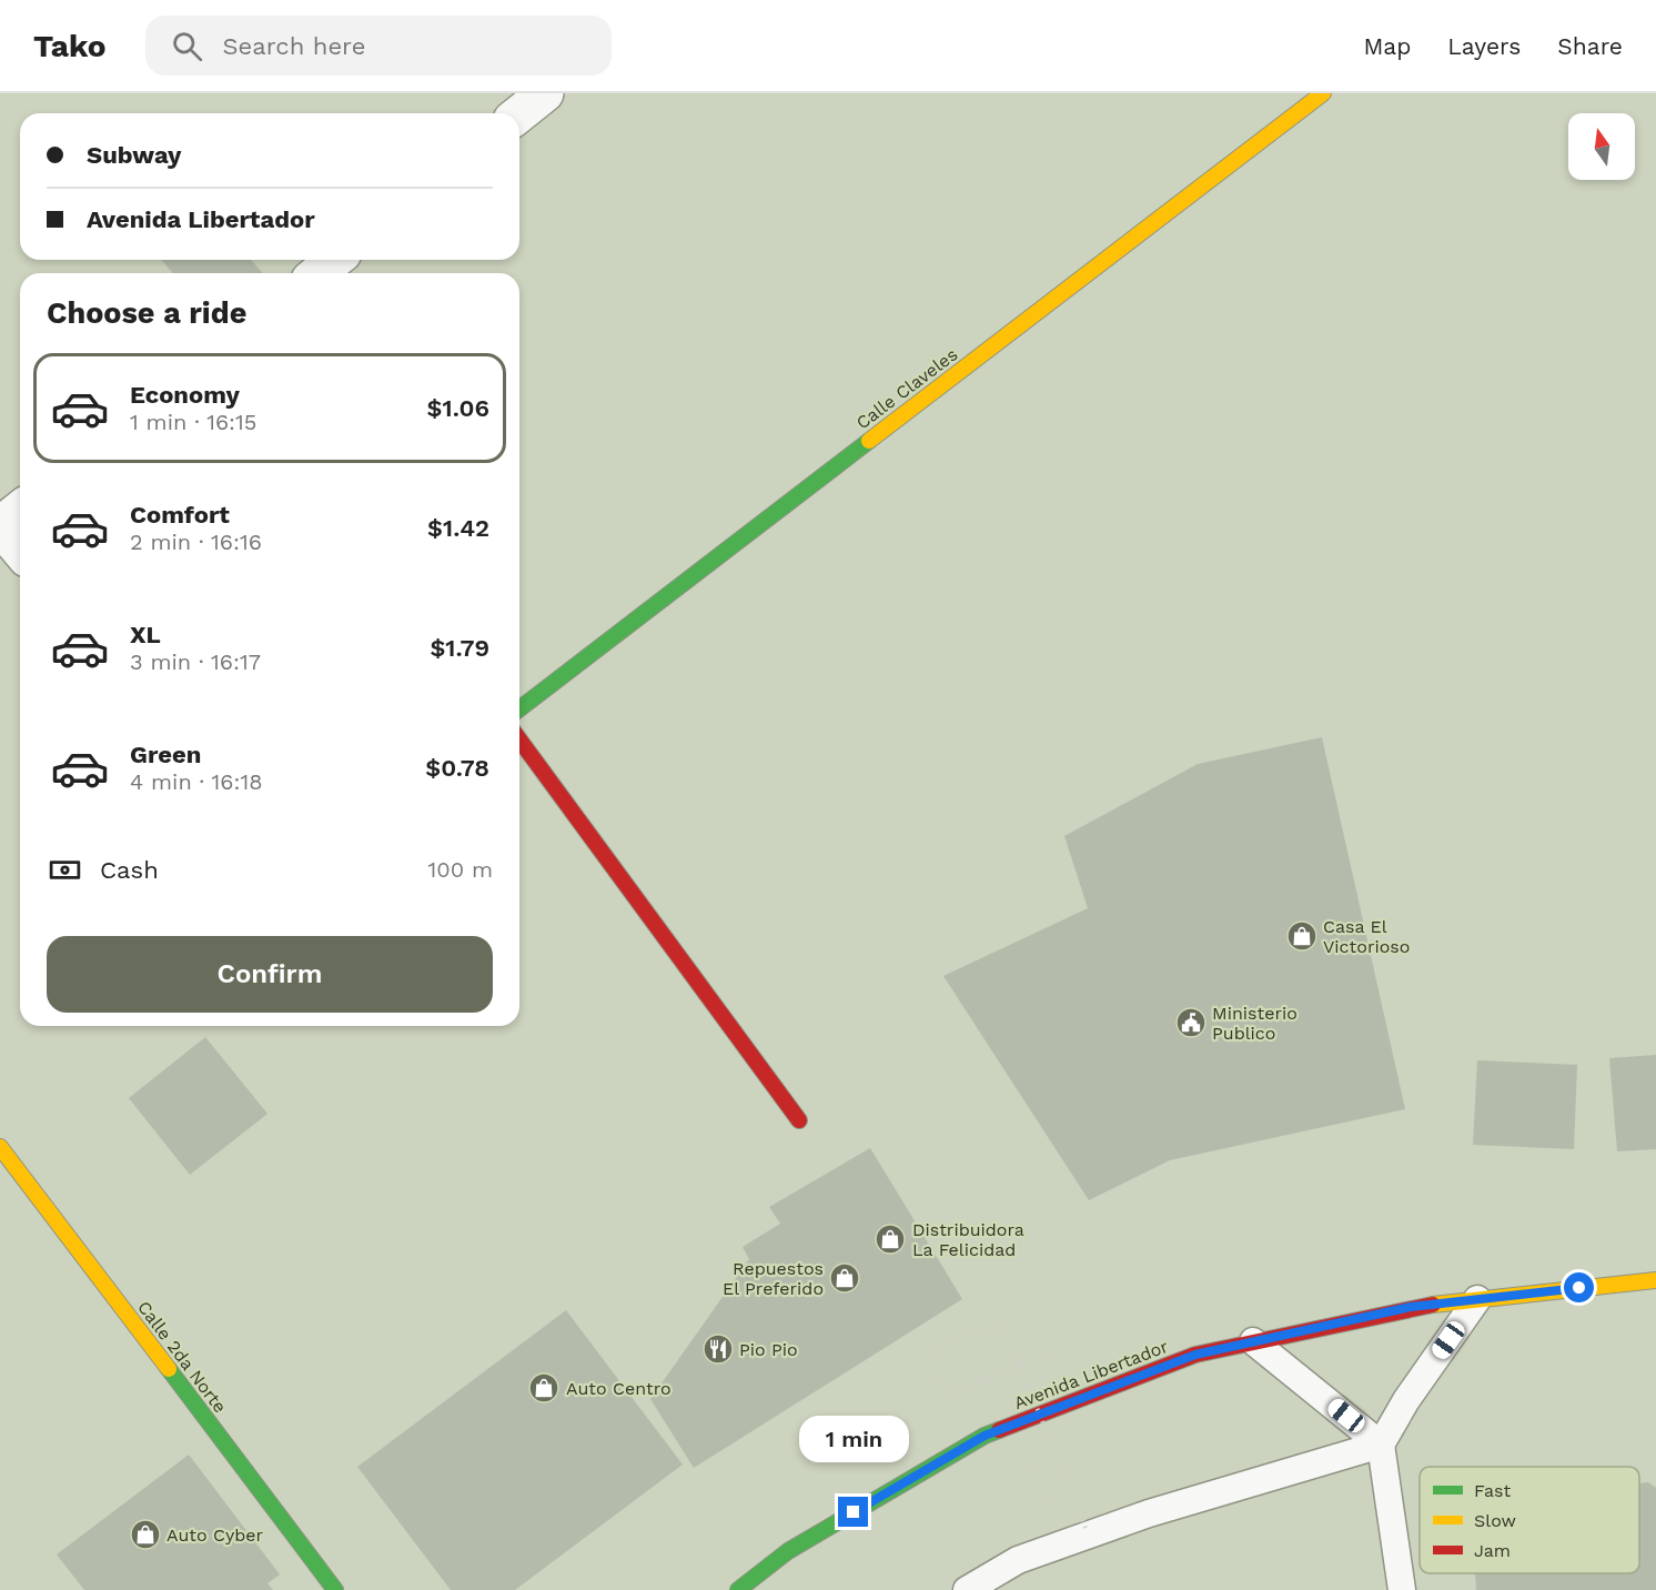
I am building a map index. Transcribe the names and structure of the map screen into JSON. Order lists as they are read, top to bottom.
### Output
{
  "streets": {
    "main road": ["Calle Claveles", "Calle 2da Norte", "Avenida Libertador"]
  },
  "places": {
    "shop": [
      "Casa El Victorioso",
      "Distribuidora La Felicidad",
      "Repuestos El Preferido",
      "Auto Centro",
      "Auto Cyber"
    ],
    "public building": ["Ministerio Publico"],
    "restaurant": ["Pio Pio"]
  },
  "legend": ["Fast", "Slow", "Jam"],
  "north": "top",
  "page": {
    "header": "Tako",
    "search": "Search here",
    "nav": ["Map", "Layers", "Share"],
    "banner": ["Subway", "Avenida Libertador"],
    "heading": "Choose a ride",
    "list": [
      {
        "name": "Economy",
        "note": "1 min · 16:15",
        "value": "$1.06"
      },
      {
        "name": "Comfort",
        "note": "2 min · 16:16",
        "value": "$1.42"
      },
      {
        "name": "XL",
        "note": "3 min · 16:17",
        "value": "$1.79"
      },
      {
        "name": "Green",
        "note": "4 min · 16:18",
        "value": "$0.78"
      }
    ],
    "pay": ["Cash", "100 m"],
    "buttons": "Confirm",
    "bubble": "1 min"
  }
}
